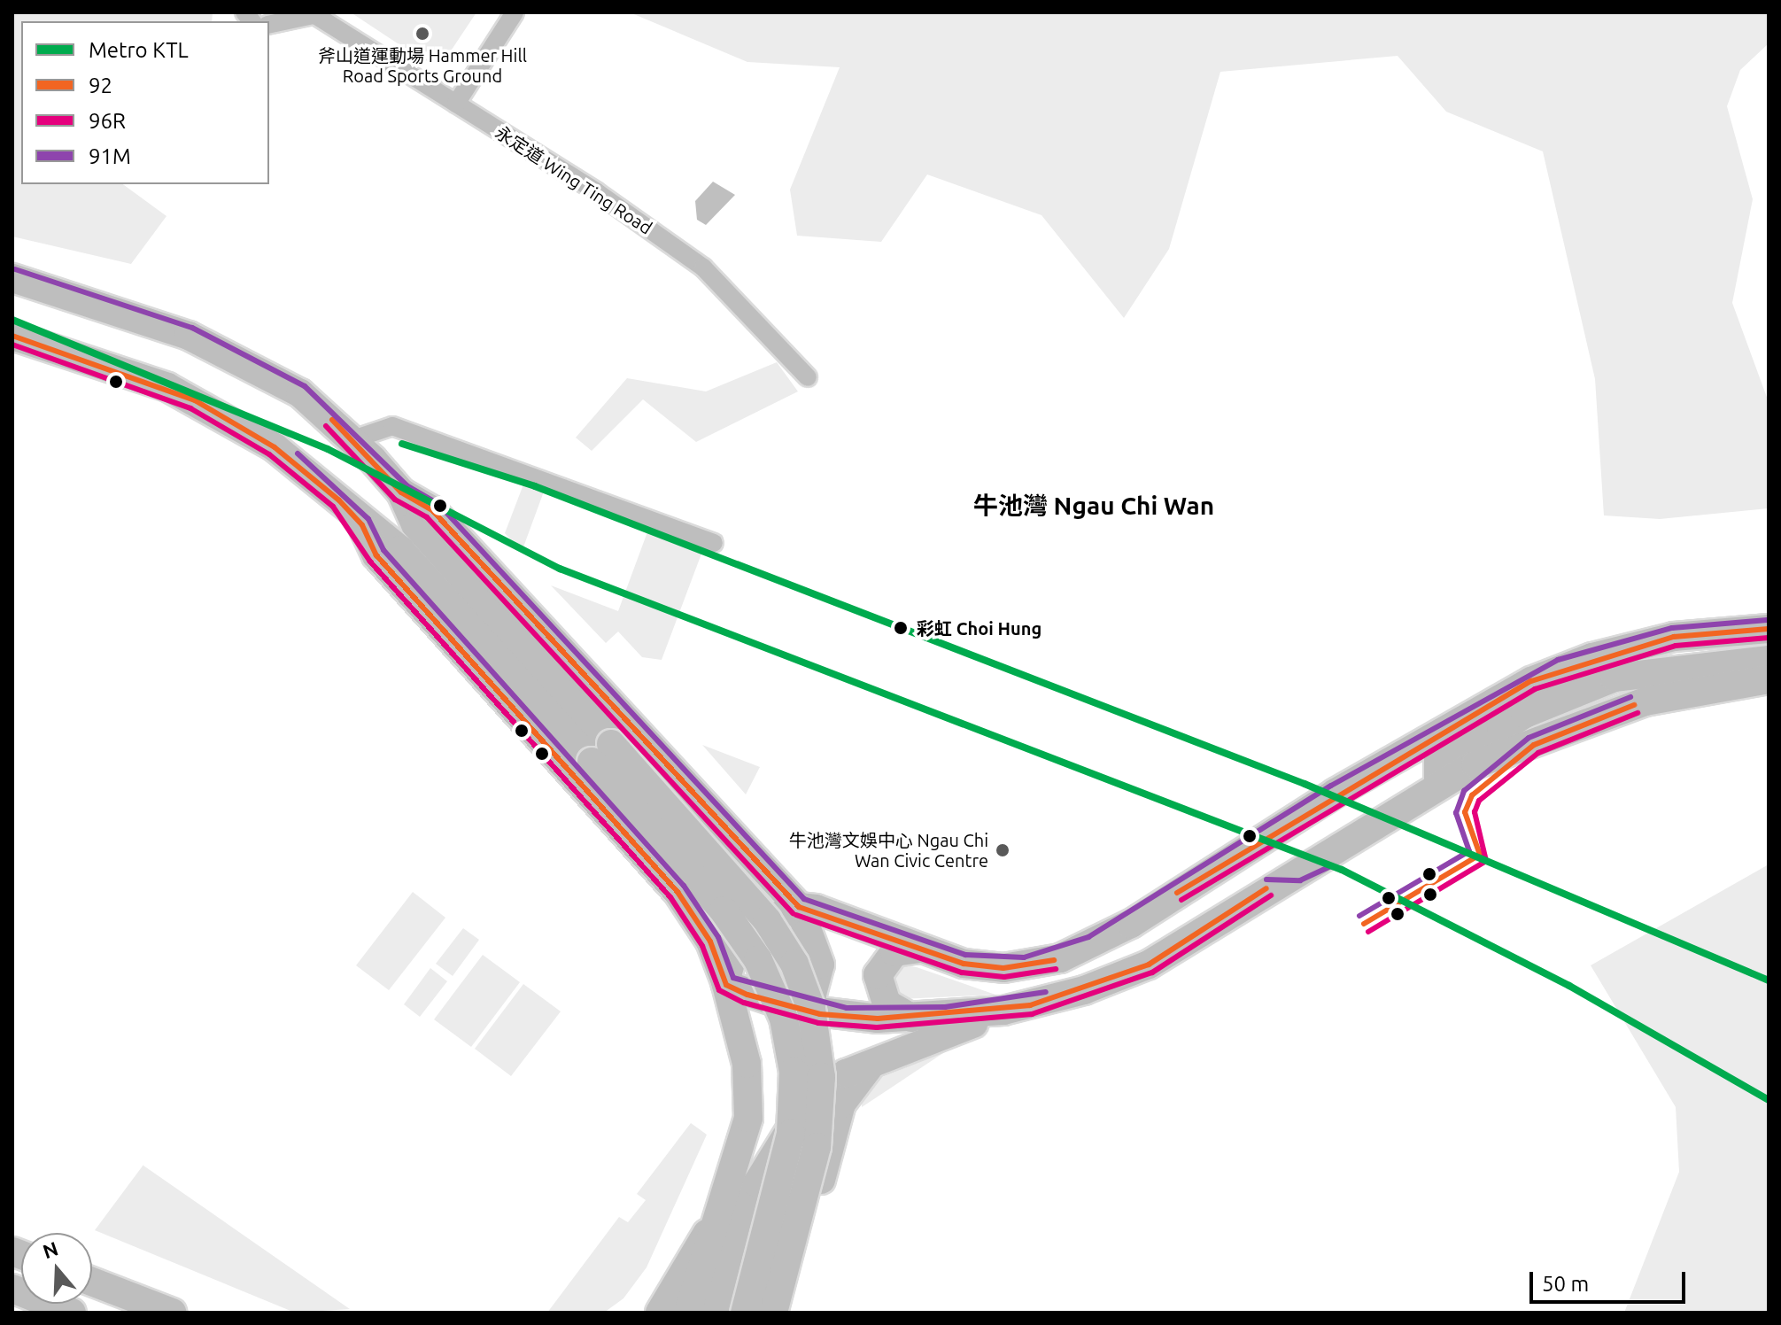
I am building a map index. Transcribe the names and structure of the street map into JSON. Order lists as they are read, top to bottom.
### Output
{
  "streets": {
    "street": ["永定道 Wing Ting Road"]
  },
  "districts": ["牛池灣 Ngau Chi Wan"],
  "places": ["斧山道運動場 Hammer Hill Road Sports Ground", "彩虹 Choi Hung", "牛池灣文娛中心 Ngau Chi Wan Civic Centre"],
  "lines": [
    "transit line 91M",
    "metro line KTL",
    "transit line 92",
    "transit line 96R"
  ],
  "legend": [
    "Metro KTL",
    "92",
    "96R",
    "91M"
  ],
  "scale_bar": "50 m",
  "north": "top"
}
